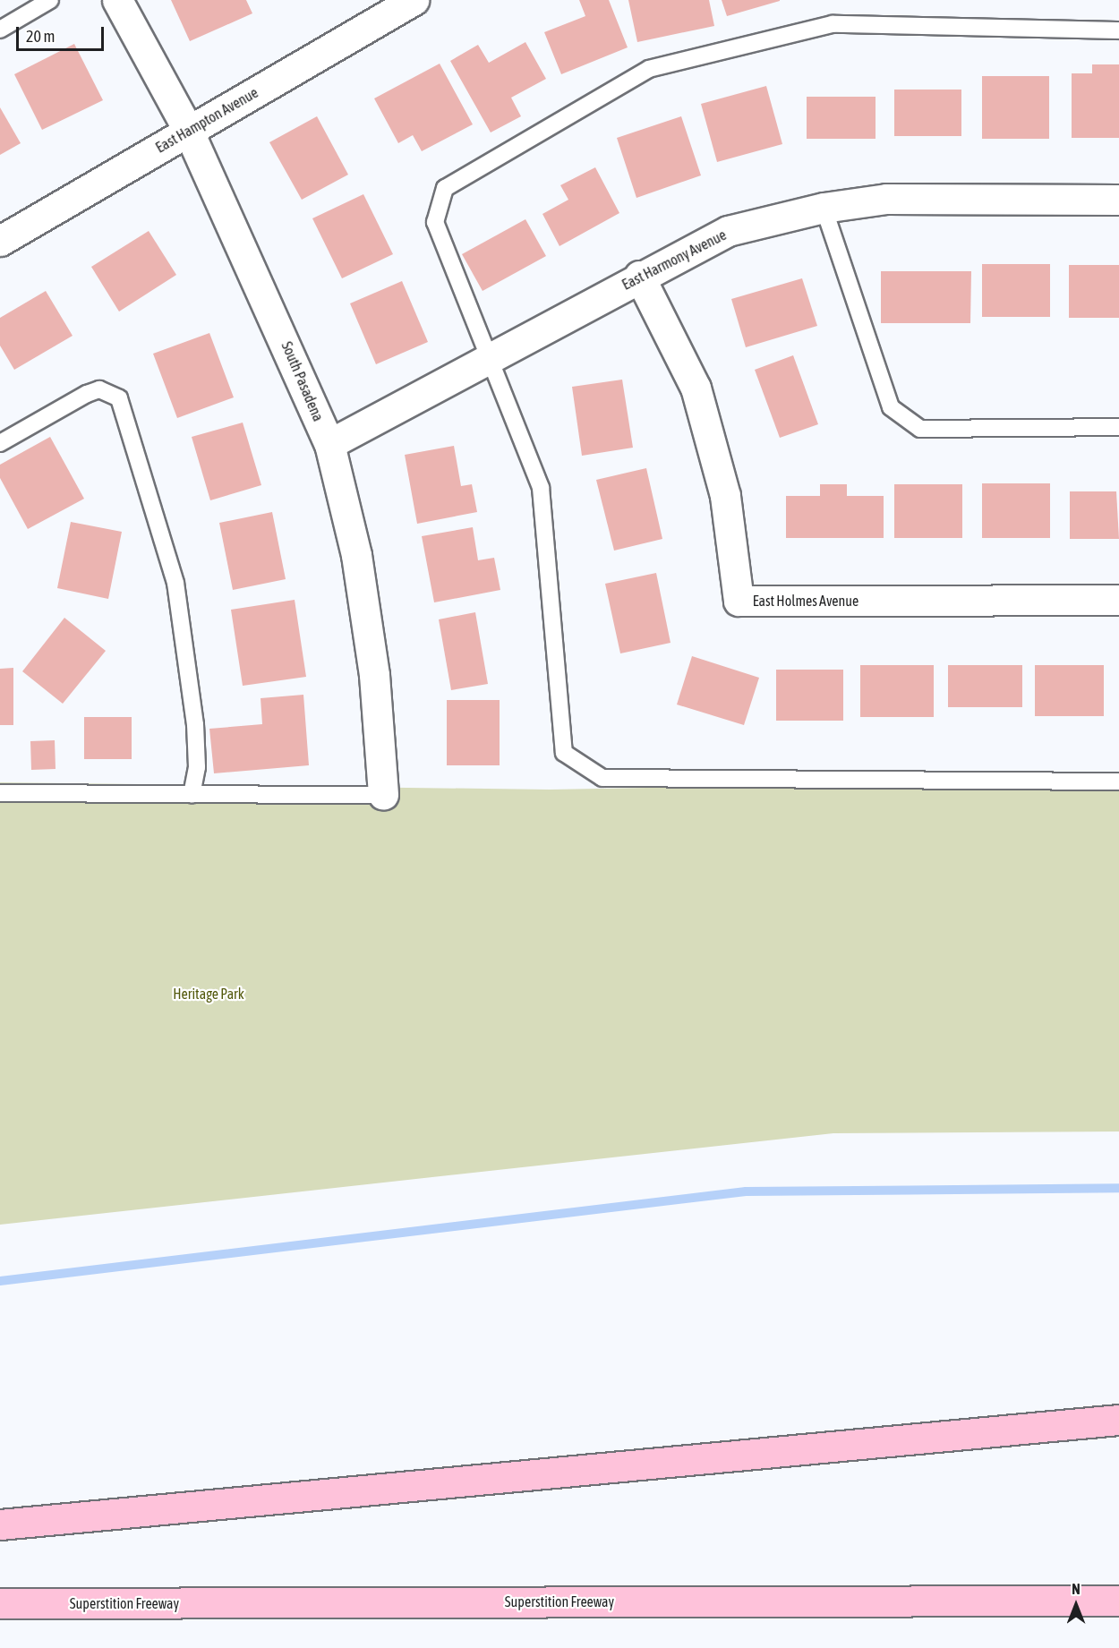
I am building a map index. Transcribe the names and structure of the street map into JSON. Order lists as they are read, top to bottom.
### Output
{
  "streets": {
    "highway": ["Superstition Freeway"],
    "street": [
      "East Hampton Avenue",
      "East Harmony Avenue",
      "South Pasadena",
      "East Holmes Avenue"
    ]
  },
  "crossings": [
    ["East Hampton Avenue", "South Pasadena"],
    ["East Harmony Avenue", "South Pasadena"],
    ["East Harmony Avenue", "East Holmes Avenue"]
  ],
  "parks": ["Heritage Park"],
  "scale_bar": "20 m",
  "north": "top"
}
